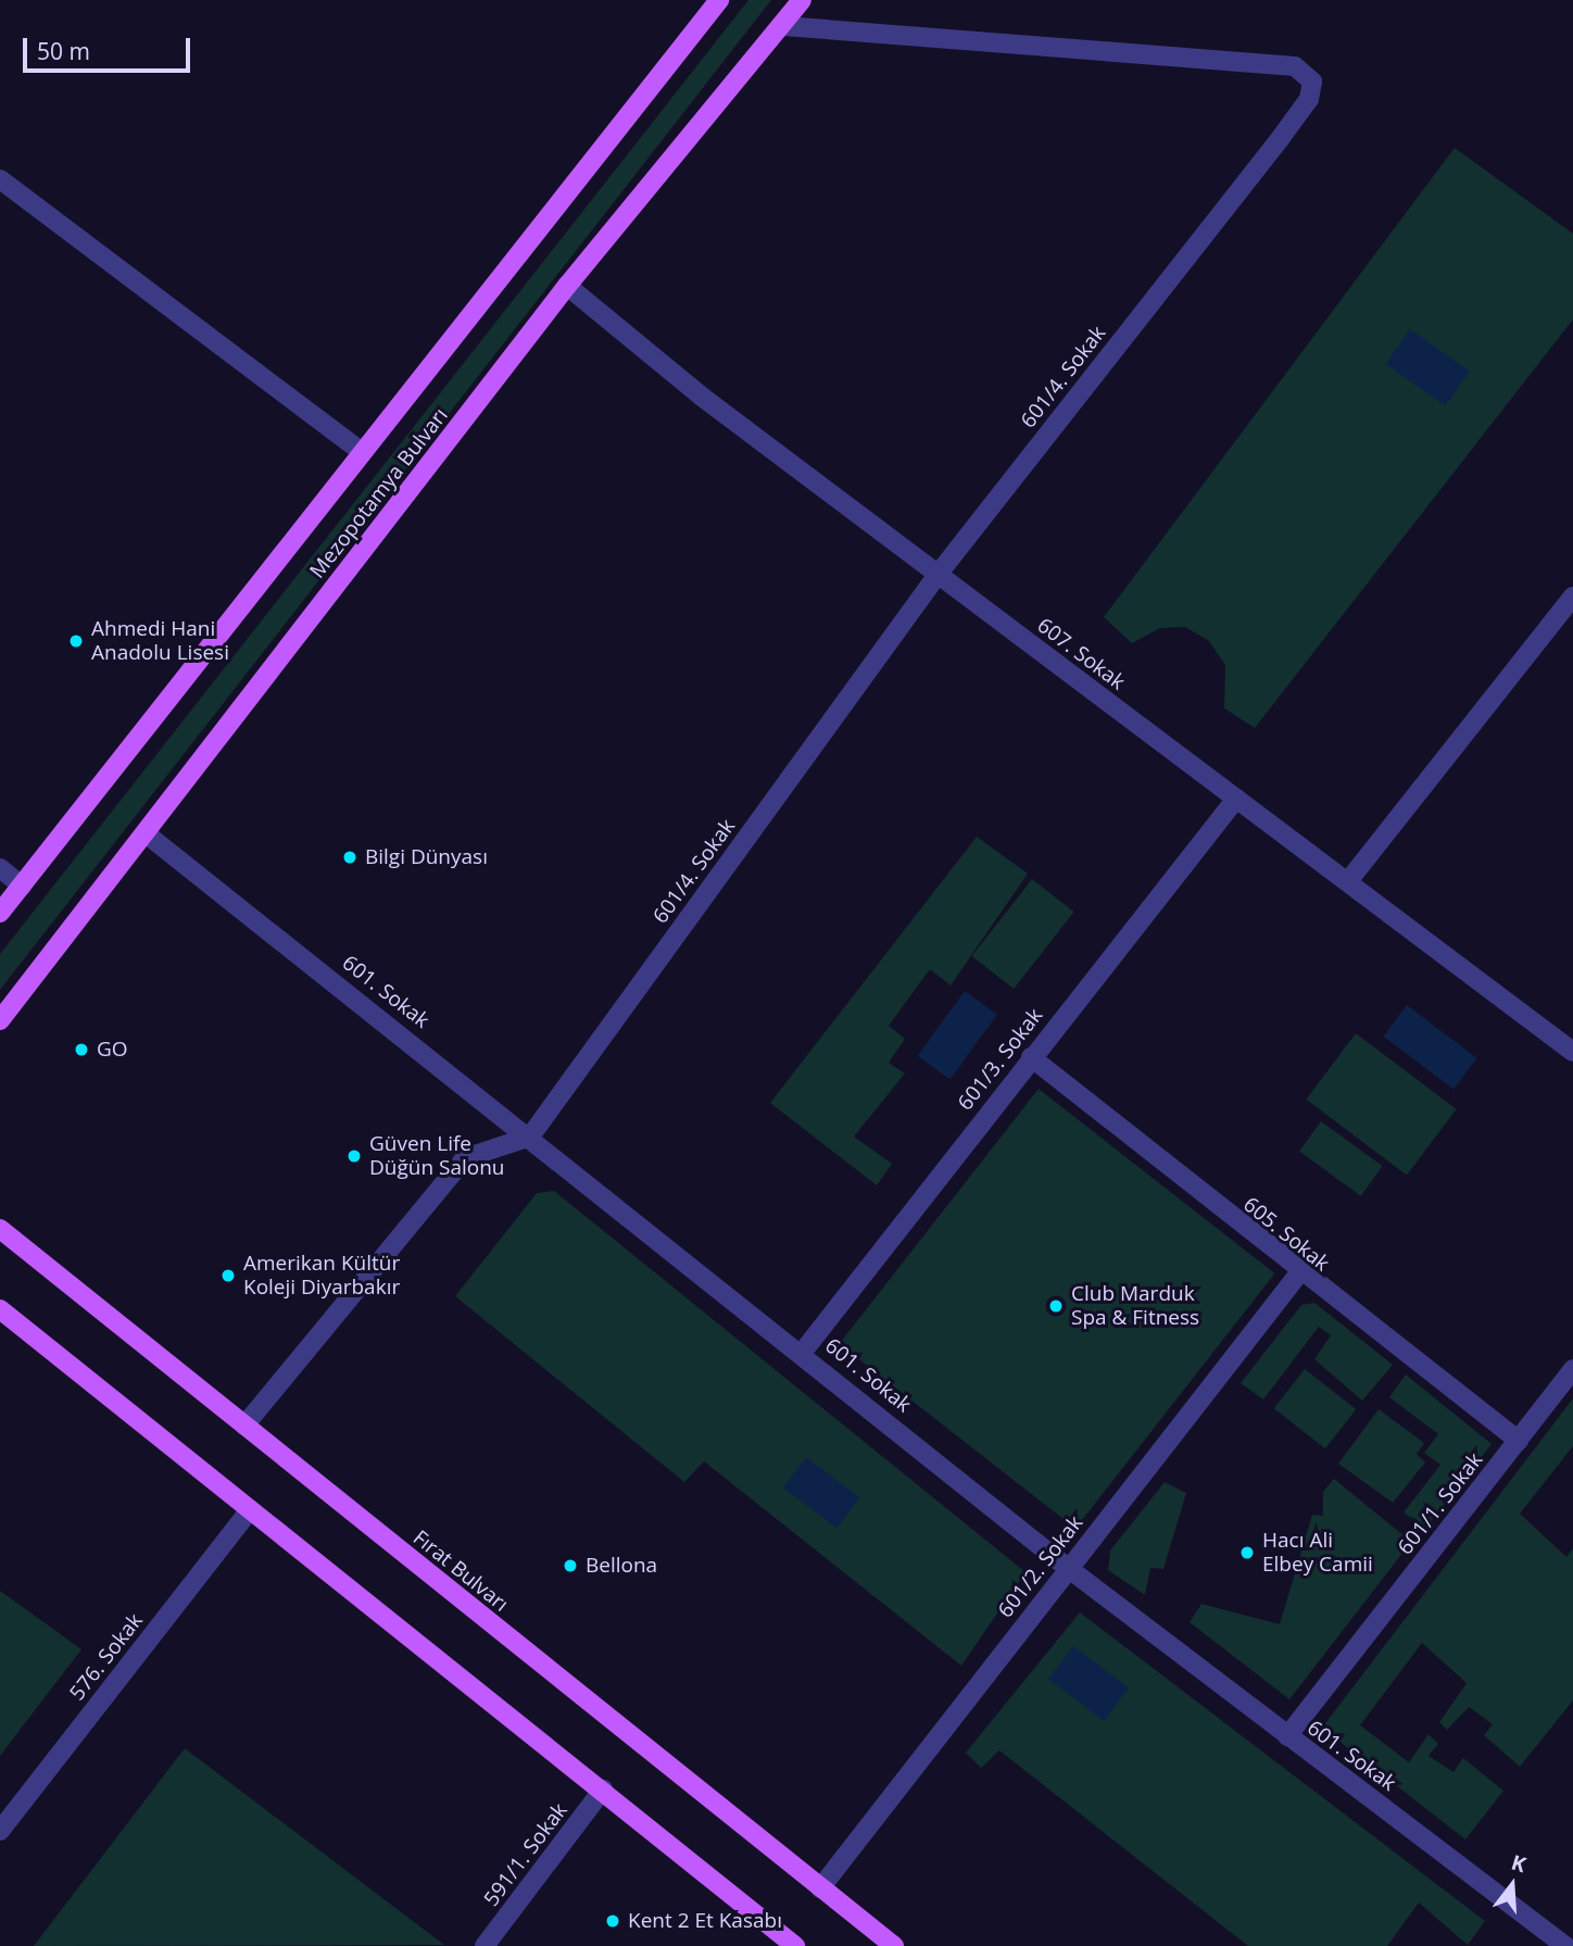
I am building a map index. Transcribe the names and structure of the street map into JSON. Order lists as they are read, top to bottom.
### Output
{
  "streets": {
    "main road": ["Mezopotamya Bulvarı", "Fırat Bulvarı"],
    "street": [
      "601/4. Sokak",
      "607. Sokak",
      "601. Sokak",
      "601/3. Sokak",
      "605. Sokak",
      "601/1. Sokak",
      "601/2. Sokak",
      "576. Sokak",
      "591/1. Sokak"
    ]
  },
  "crossings": [
    ["601/4. Sokak", "Mezopotamya Bulvarı"],
    ["601/4. Sokak", "607. Sokak"],
    ["601/4. Sokak", "601. Sokak"],
    ["Mezopotamya Bulvarı", "607. Sokak"],
    ["Mezopotamya Bulvarı", "601. Sokak"],
    ["607. Sokak", "601/3. Sokak"],
    ["601. Sokak", "601/3. Sokak"],
    ["601. Sokak", "601/1. Sokak"],
    ["601. Sokak", "601/2. Sokak"],
    ["601/3. Sokak", "605. Sokak"],
    ["605. Sokak", "601/1. Sokak"],
    ["605. Sokak", "601/2. Sokak"],
    ["601/2. Sokak", "Fırat Bulvarı"]
  ],
  "places": [
    "Ahmedi Hani Anadolu Lisesi",
    "Bilgi Dünyası",
    "GO",
    "Güven Life Düğün Salonu",
    "Amerikan Kültür Koleji Diyarbakır",
    "Club Marduk Spa & Fitness",
    "Hacı Ali Elbey Camii",
    "Bellona",
    "Kent 2 Et Kasabı"
  ],
  "scale_bar": "50 m",
  "north": "top"
}
